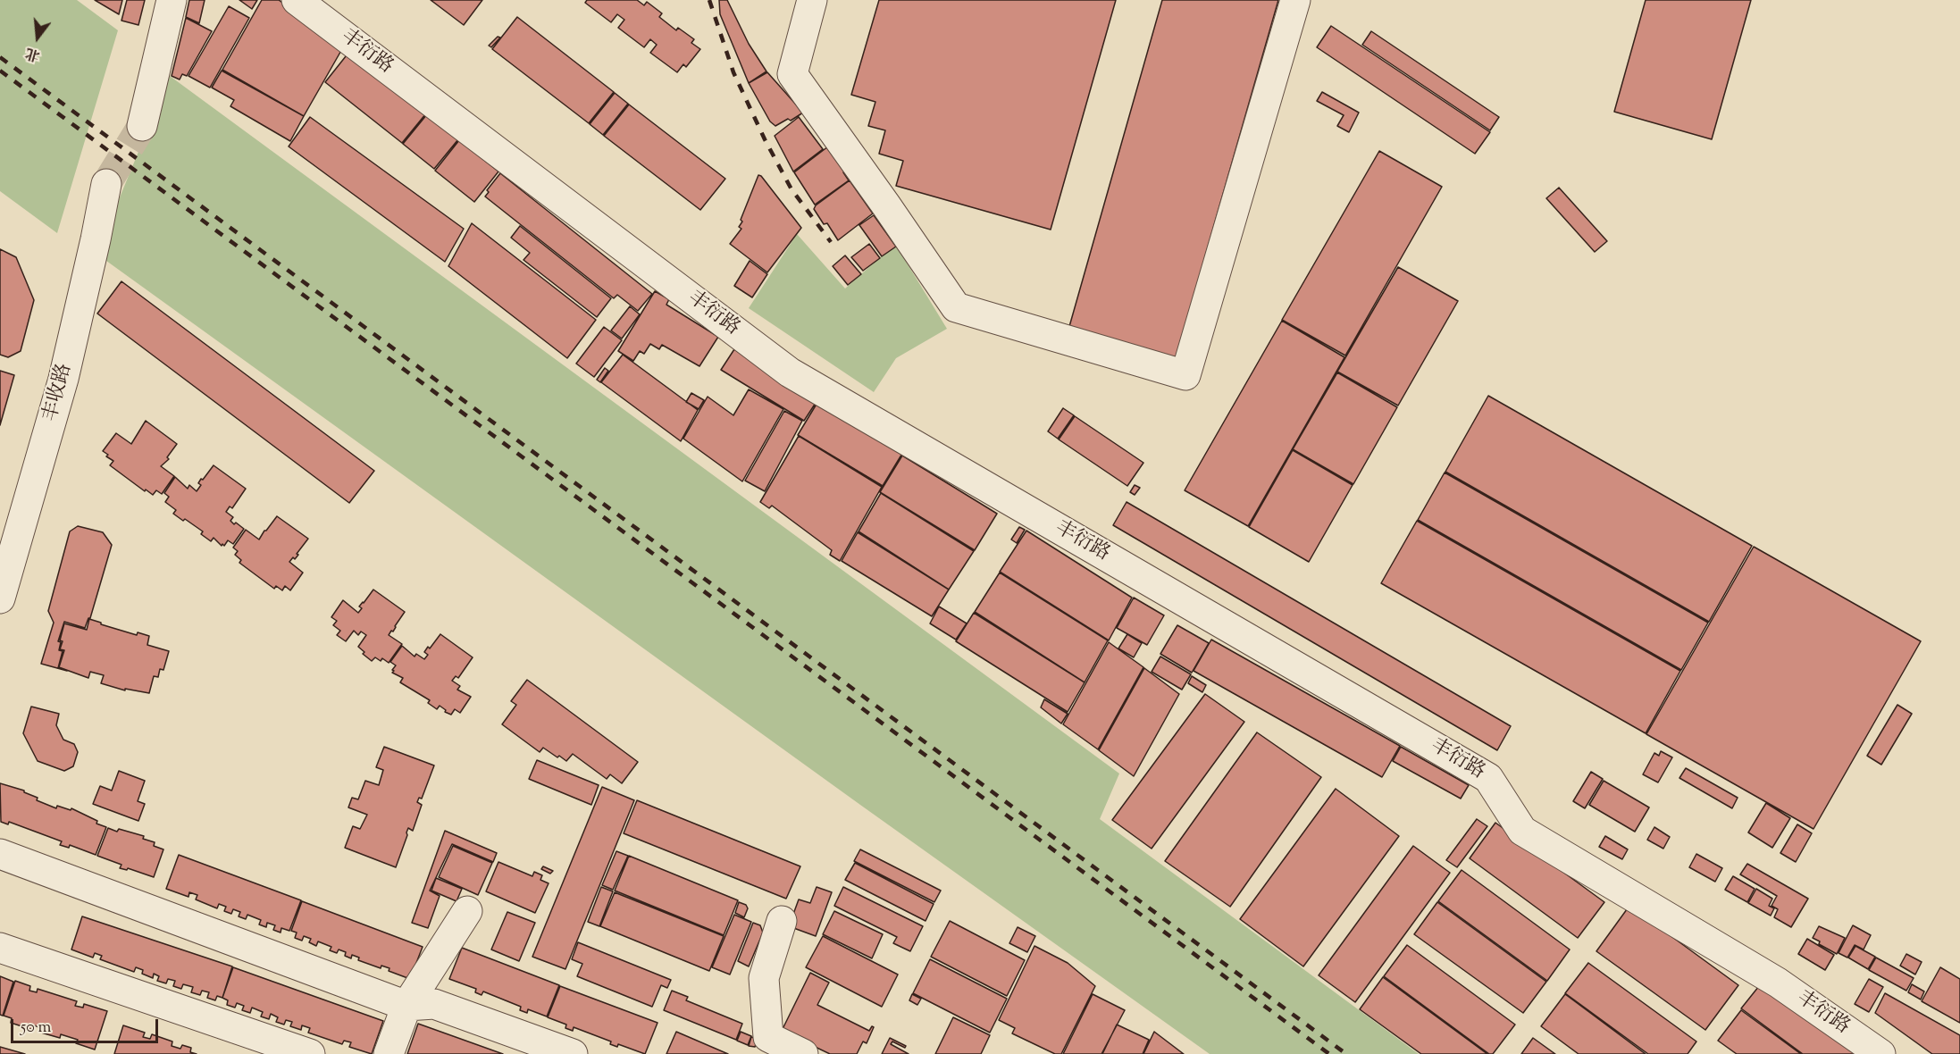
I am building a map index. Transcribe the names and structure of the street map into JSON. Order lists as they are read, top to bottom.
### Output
{
  "streets": {
    "street": ["丰衍路", "丰收路"]
  },
  "scale_bar": "50 m",
  "north": "bottom"
}
